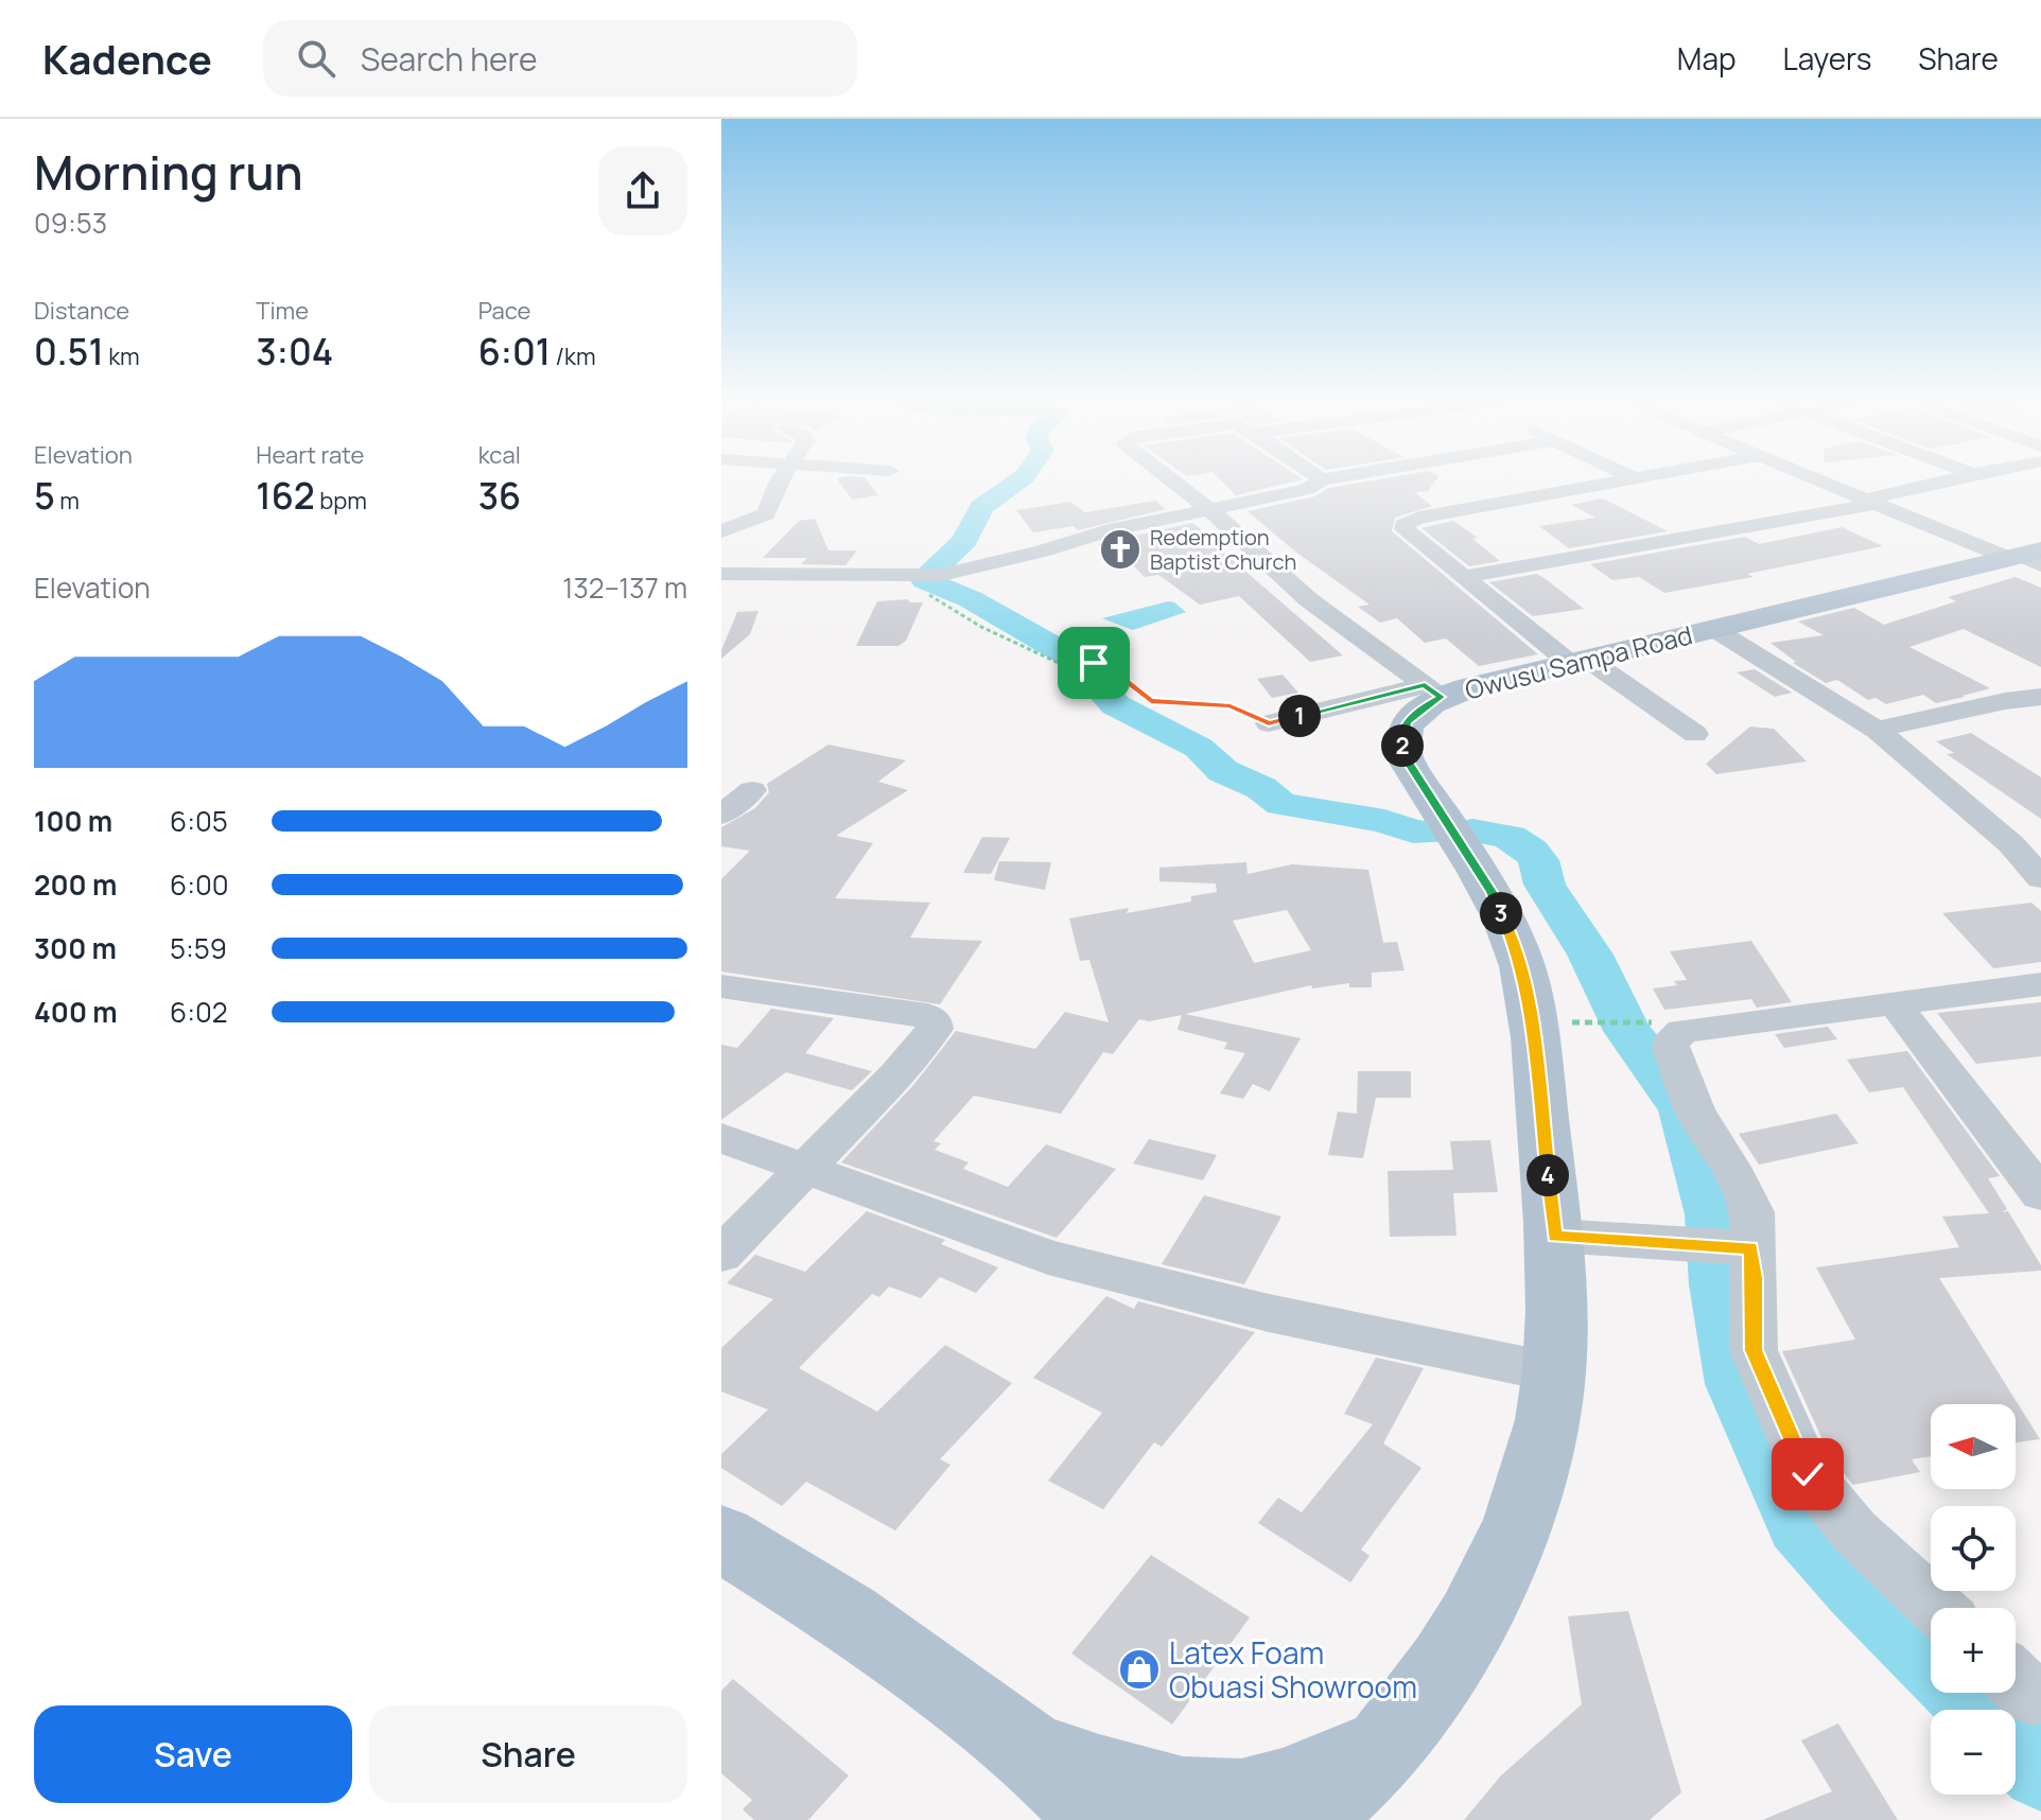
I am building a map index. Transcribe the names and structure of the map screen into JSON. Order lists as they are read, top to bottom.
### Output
{
  "streets": {
    "main road": ["Owusu Sampa Road"]
  },
  "places": {
    "church": ["Redemption Baptist Church"],
    "shop": ["Latex Foam Obuasi Showroom"]
  },
  "north": "left",
  "page": {
    "header": "Kadence",
    "search": "Search here",
    "nav": ["Map", "Layers", "Share"],
    "heading": ["Morning run", "09:53"],
    "stats": [
      ["Distance", "0.51 km"],
      ["Time", "3:04"],
      ["Pace", "6:01 /km"],
      ["Elevation", "5 m"],
      ["Heart rate", "162 bpm"],
      ["kcal", "36"]
    ],
    "chart": ["Elevation", "132–137 m"],
    "pins": [
      "1",
      "2",
      "3",
      "4"
    ],
    "list": [
      {
        "name": "100 m",
        "note": "6:05"
      },
      {
        "name": "200 m",
        "note": "6:00"
      },
      {
        "name": "300 m",
        "note": "5:59"
      },
      {
        "name": "400 m",
        "note": "6:02"
      }
    ],
    "map_buttons": ["+", "−"],
    "buttons": ["Save", "Share"]
  }
}
